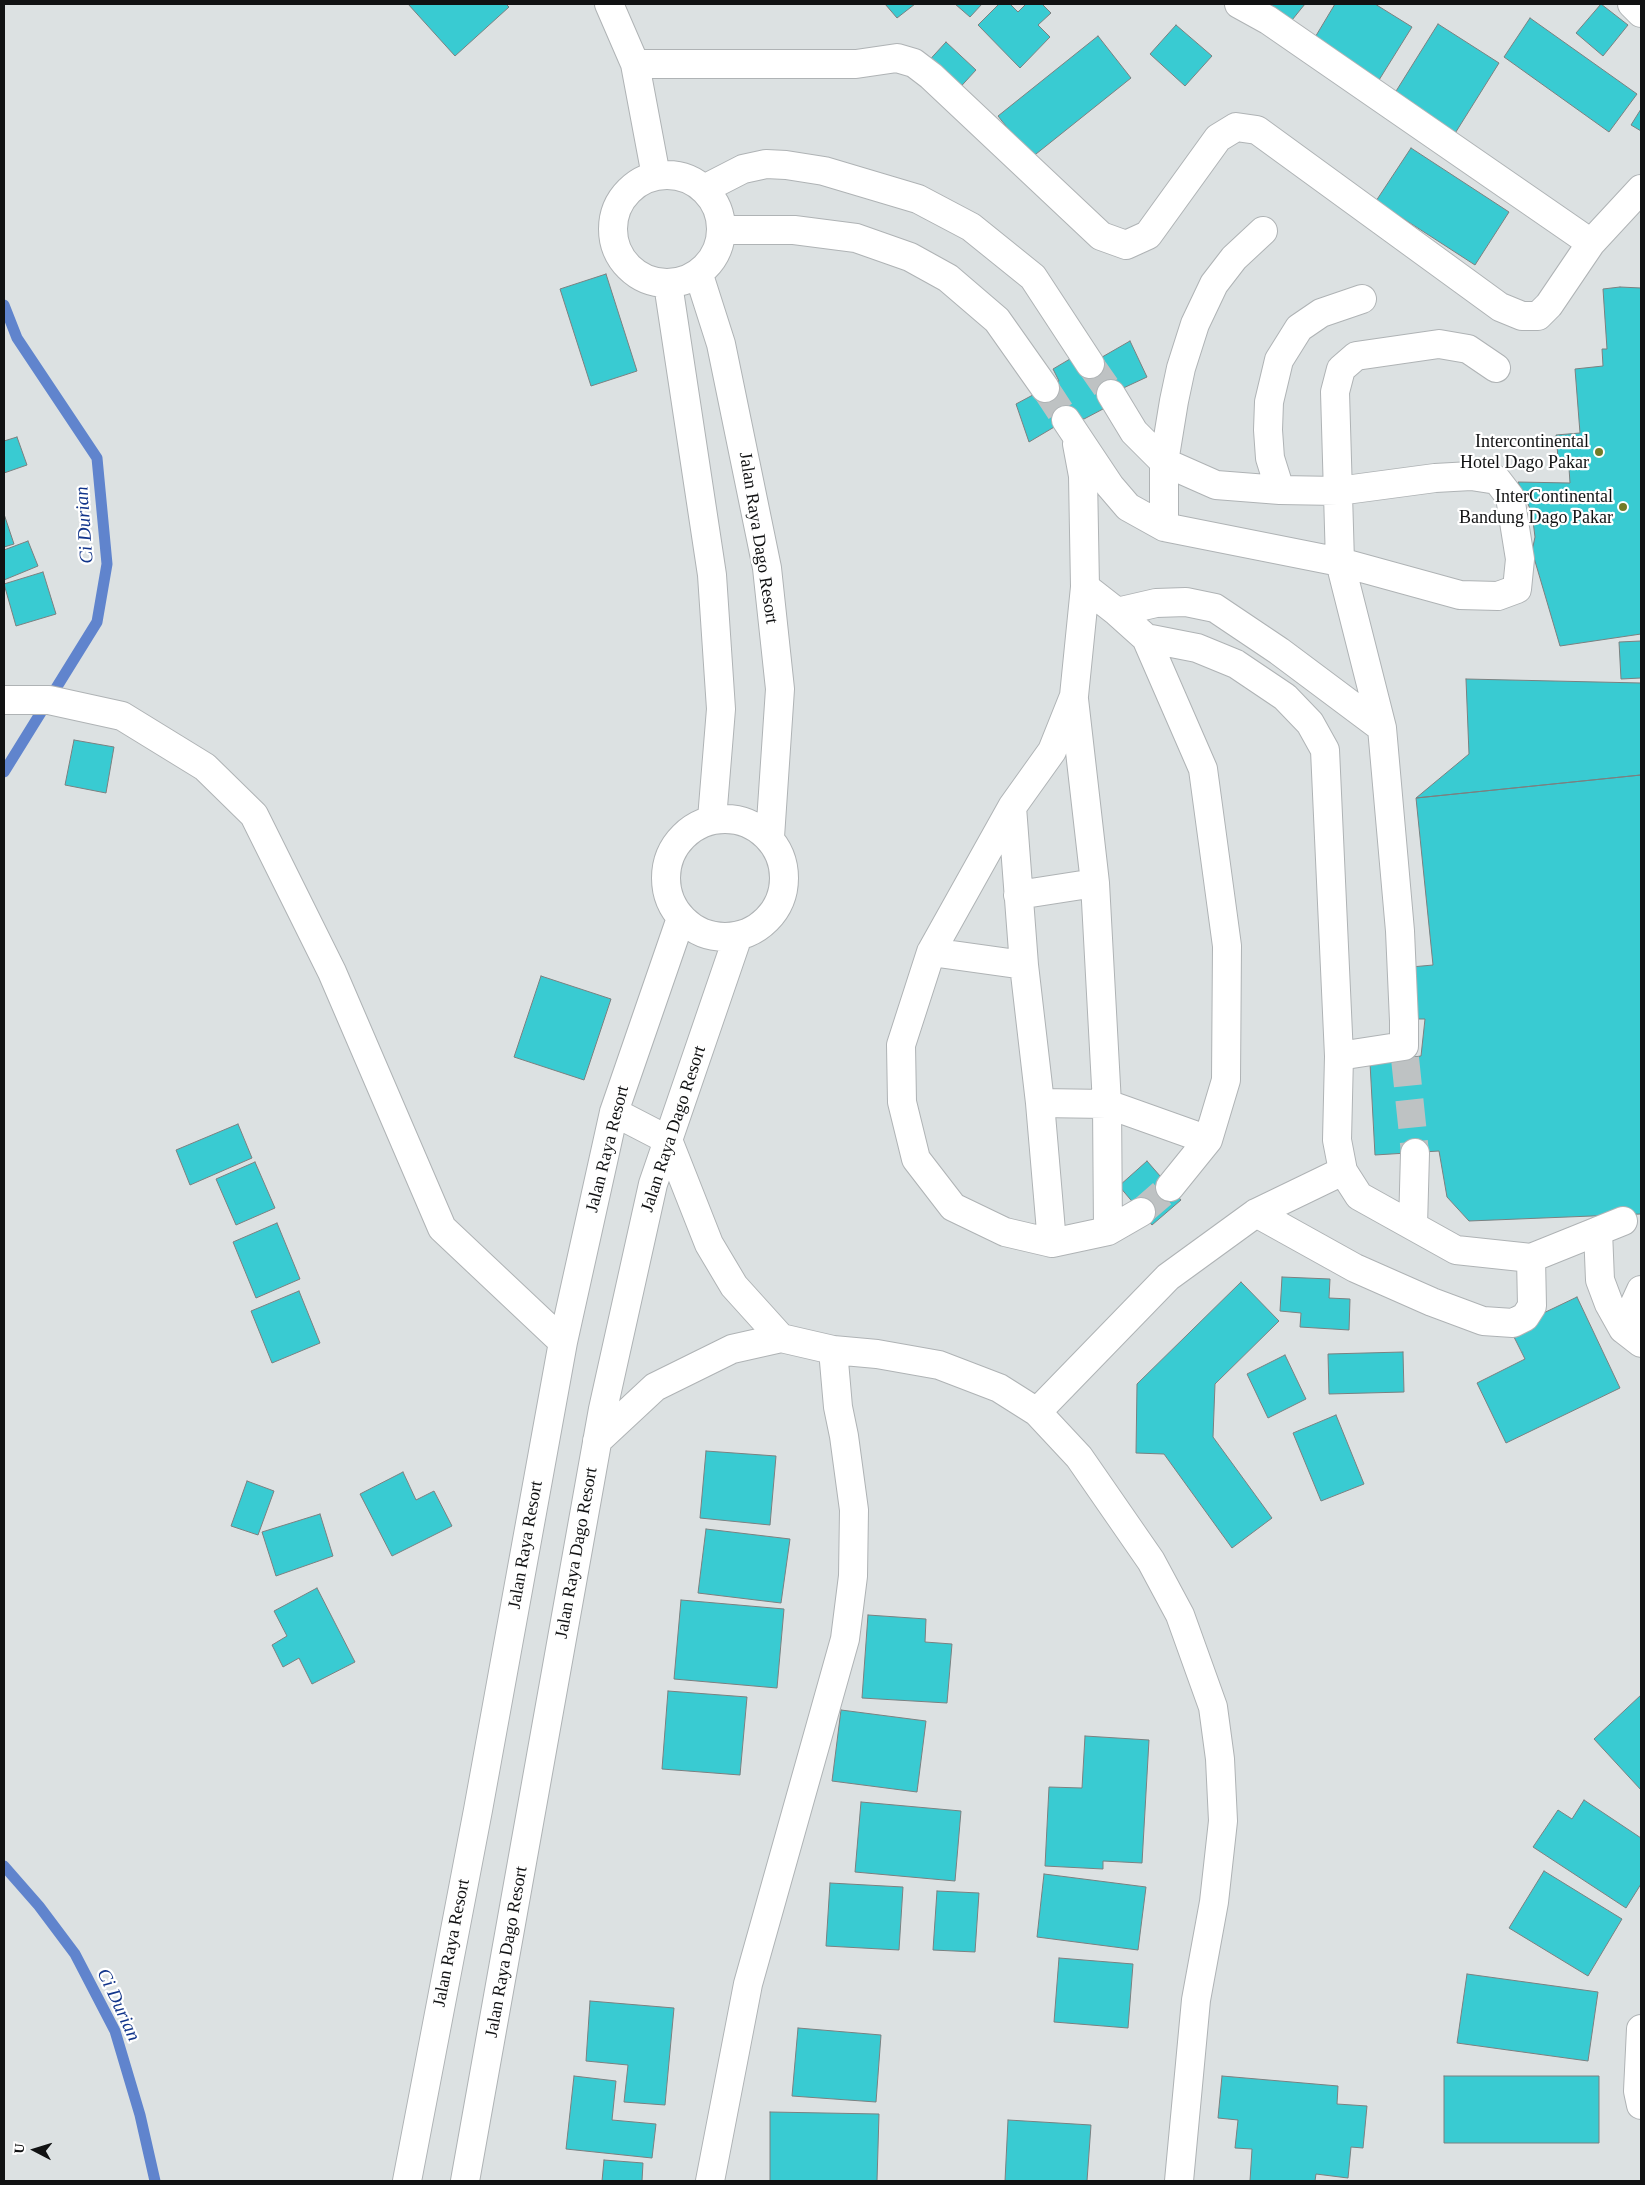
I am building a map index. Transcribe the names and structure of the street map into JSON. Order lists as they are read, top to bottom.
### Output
{
  "streets": {
    "street": ["Jalan Raya Dago Resort", "Jalan Raya Resort"]
  },
  "crossings": [
    ["Jalan Raya Dago Resort", "Jalan Raya Resort"]
  ],
  "water": ["Ci Durian"],
  "places": ["Intercontinental Hotel Dago Pakar", "InterContinental Bandung Dago Pakar"],
  "north": "left"
}
